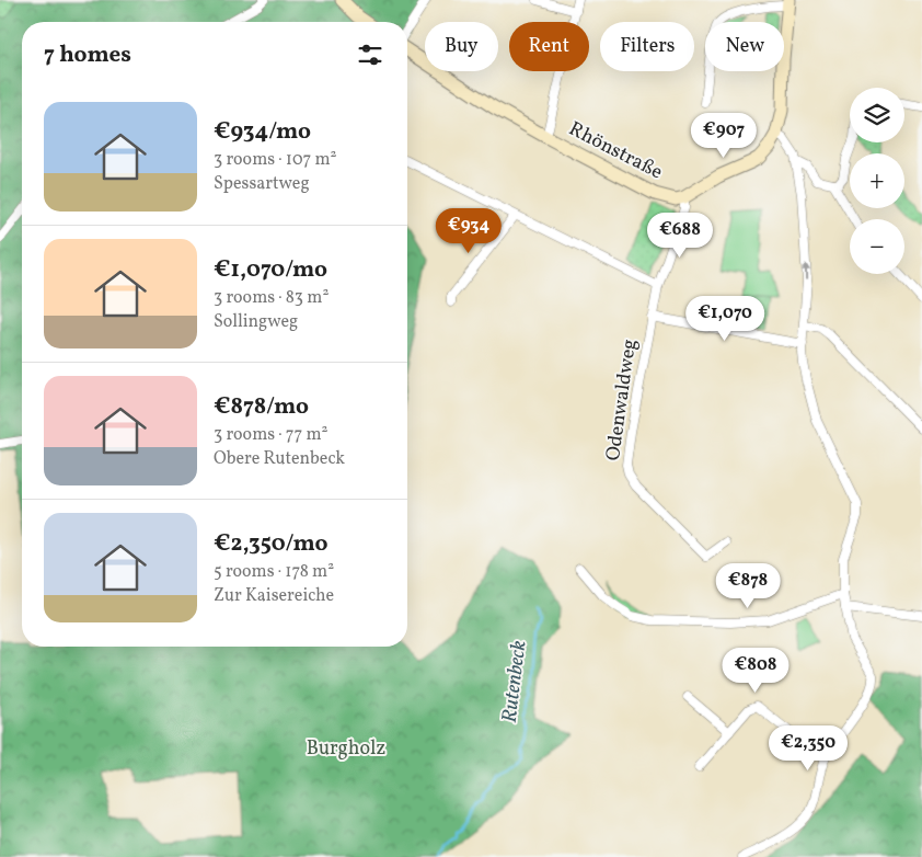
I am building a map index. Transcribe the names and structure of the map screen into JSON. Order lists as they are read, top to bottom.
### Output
{
  "streets": {
    "street": ["Rhönstraße", "Odenwaldweg"]
  },
  "crossings": [
    ["Rhönstraße", "Odenwaldweg"]
  ],
  "water": ["Rutenbeck"],
  "parks": ["Burgholz"],
  "page": {
    "chip": [
      "Buy",
      "Rent",
      "Filters",
      "New"
    ],
    "heading": "7 homes",
    "map_buttons": ["+", "−"],
    "list": [
      {
        "name": "€934/mo",
        "note": "3 rooms · 107 m² · Spessartweg"
      },
      {
        "name": "€1,070/mo",
        "note": "3 rooms · 83 m² · Sollingweg"
      },
      {
        "name": "€878/mo",
        "note": "3 rooms · 77 m² · Obere Rutenbeck"
      },
      {
        "name": "€2,350/mo",
        "note": "5 rooms · 178 m² · Zur Kaisereiche"
      }
    ],
    "price": [
      "€907",
      "€934",
      "€688",
      "€1,070",
      "€878",
      "€808",
      "€2,350"
    ]
  }
}
